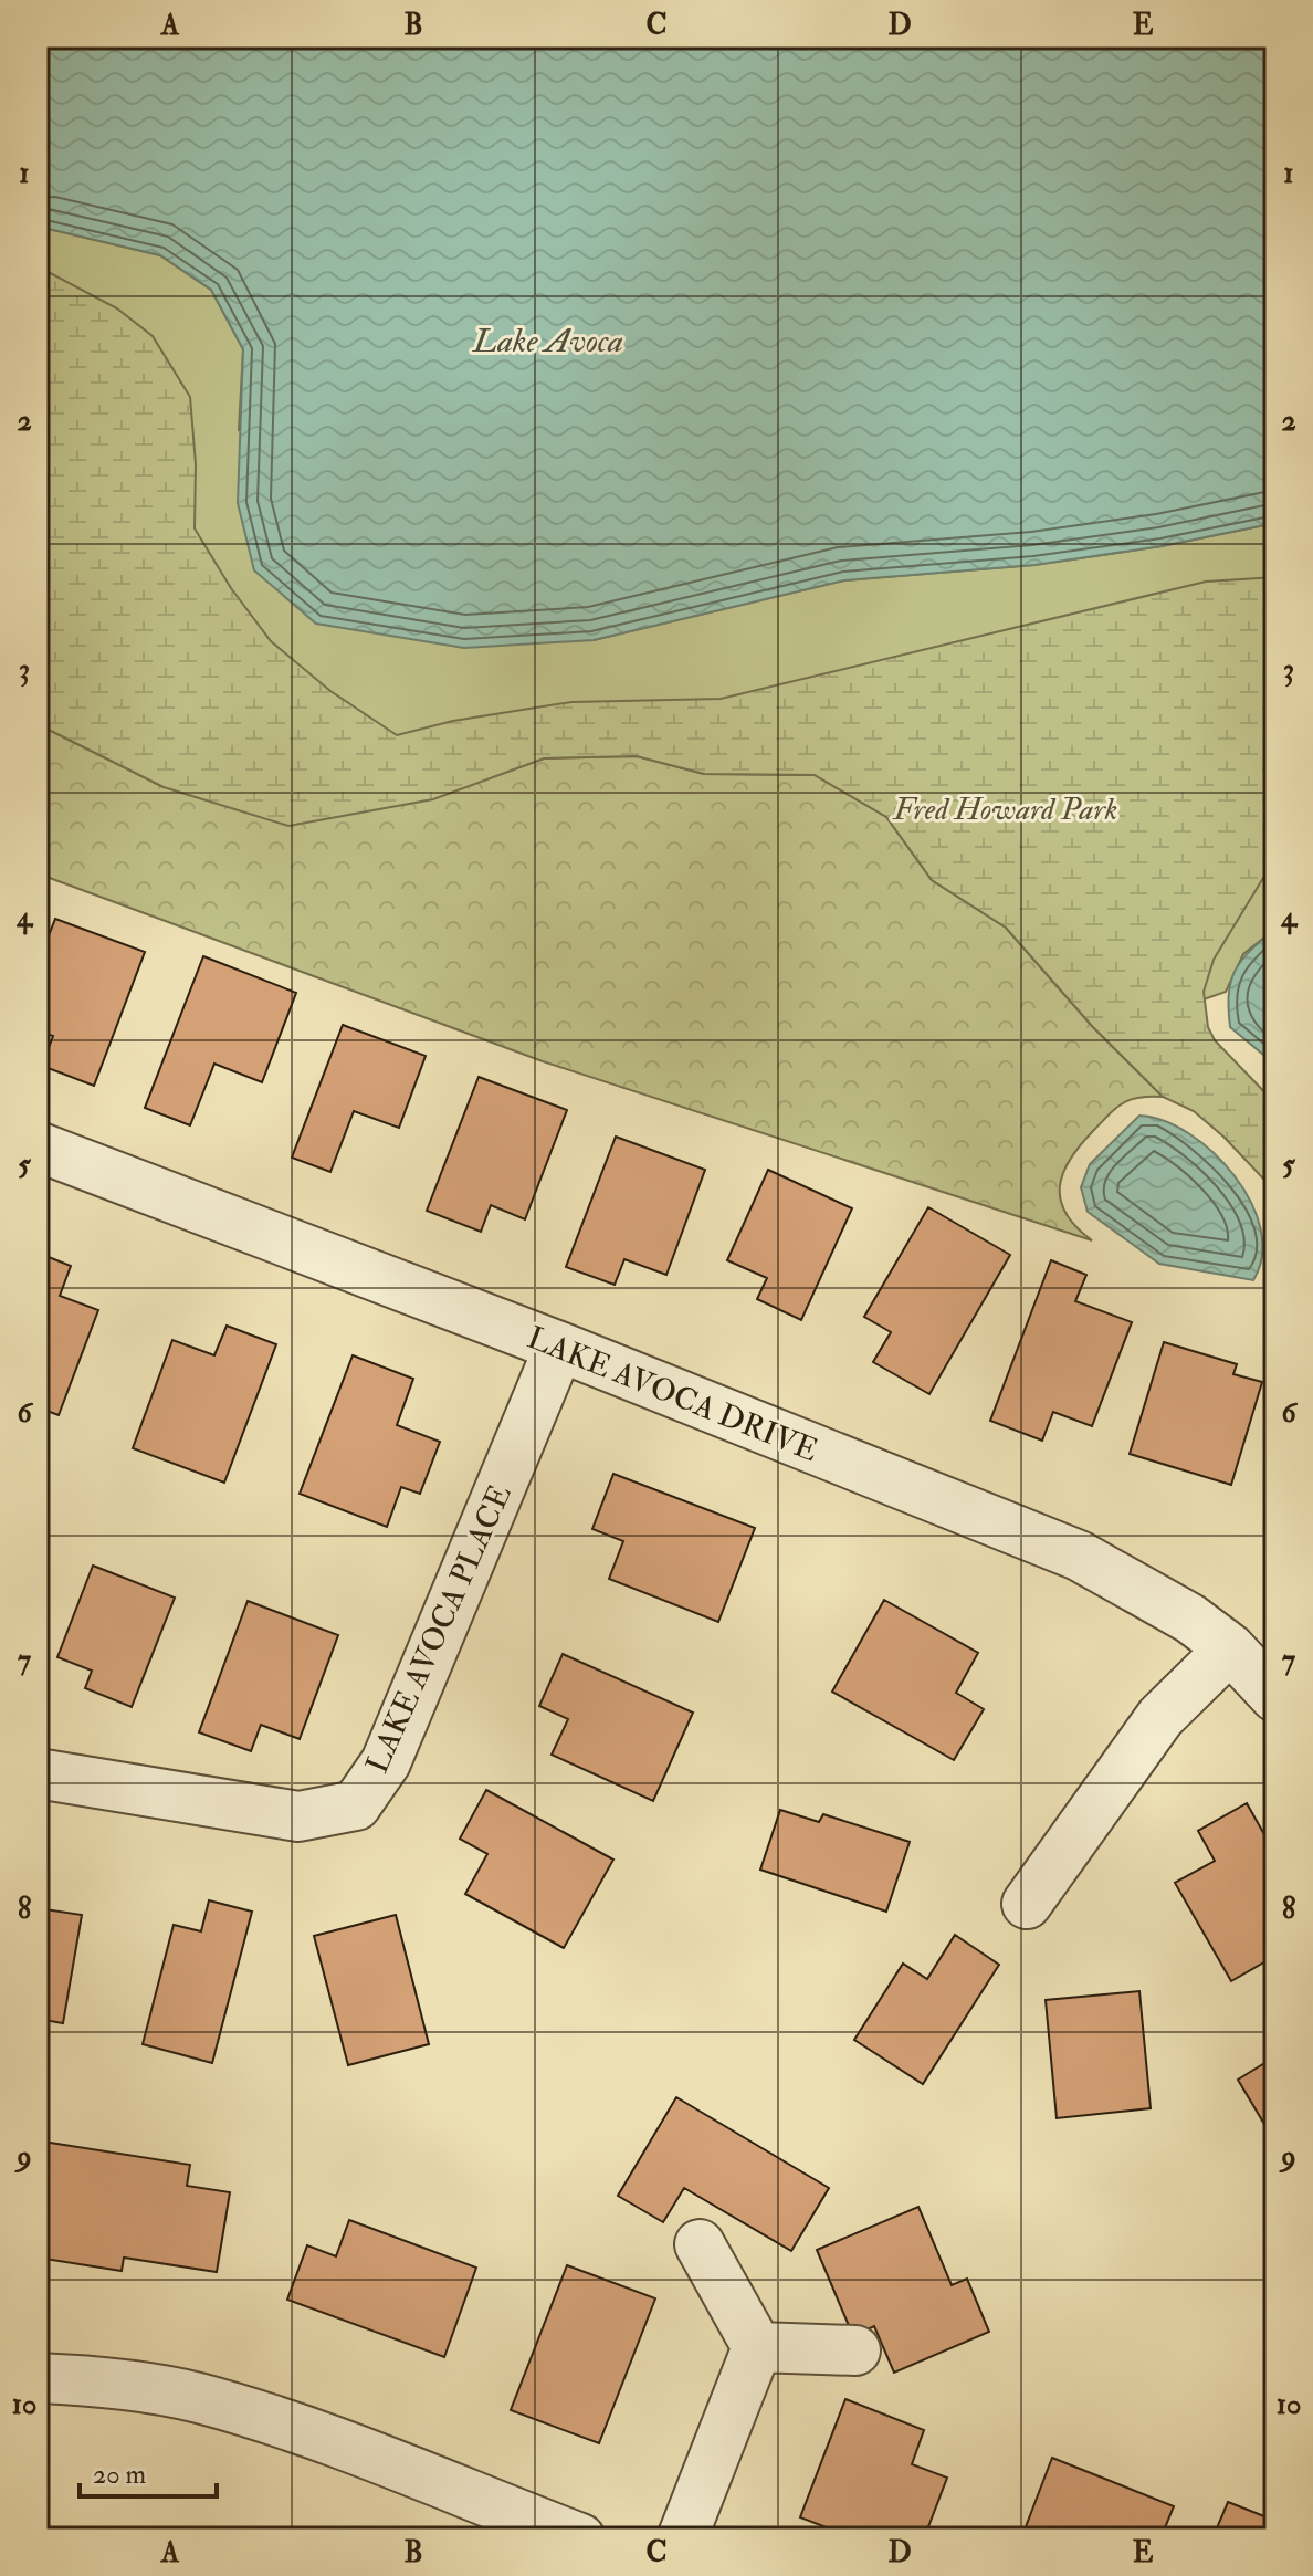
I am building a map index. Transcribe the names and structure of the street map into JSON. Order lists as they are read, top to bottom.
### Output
{
  "streets": {
    "street": ["LAKE AVOCA DRIVE", "LAKE AVOCA PLACE"]
  },
  "crossings": [
    ["LAKE AVOCA DRIVE", "LAKE AVOCA PLACE"]
  ],
  "water": ["Lake Avoca"],
  "parks": ["Fred Howard Park"],
  "scale_bar": "20 m",
  "grid": {
    "columns": [
      "A",
      "B",
      "C",
      "D",
      "E"
    ],
    "rows": [
      "1",
      "2",
      "3",
      "4",
      "5",
      "6",
      "7",
      "8",
      "9",
      "10"
    ]
  }
}
